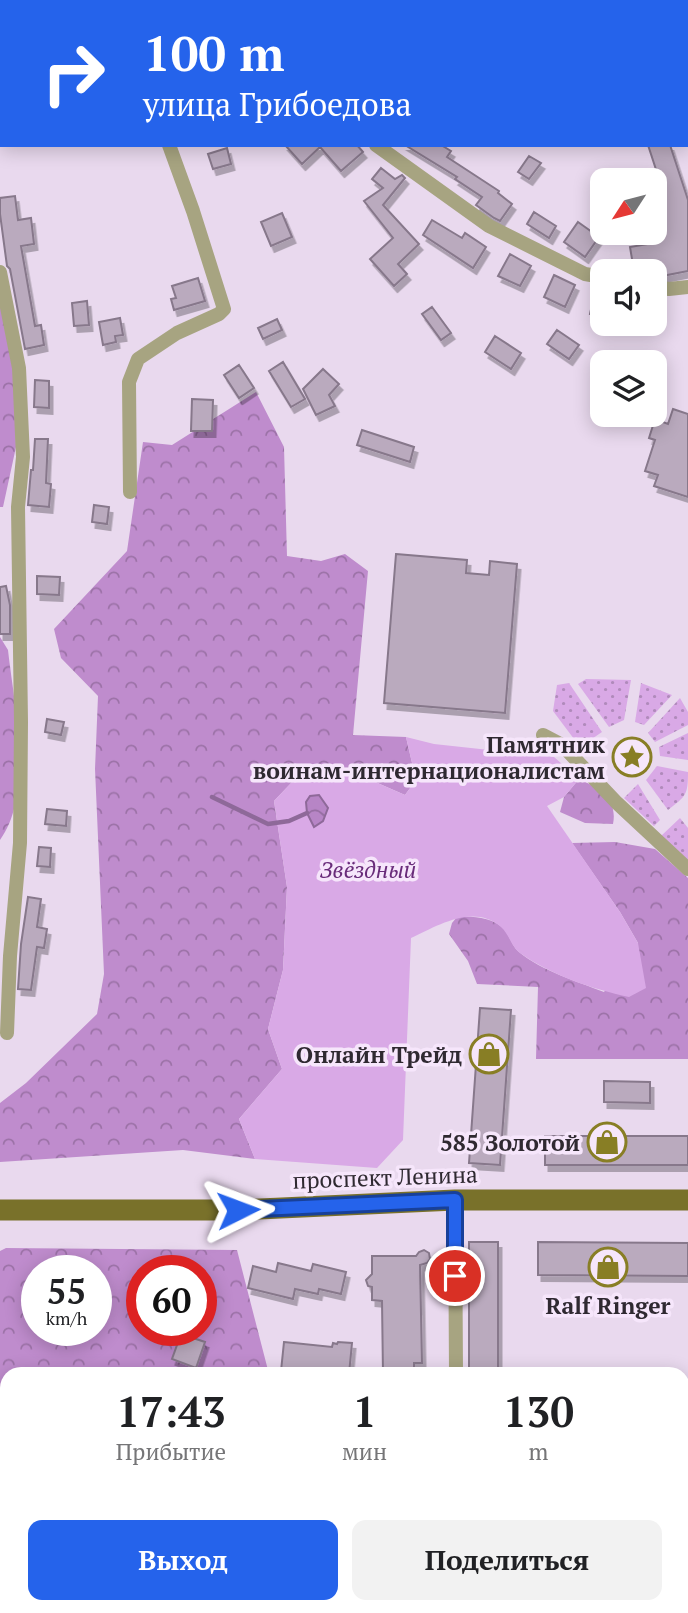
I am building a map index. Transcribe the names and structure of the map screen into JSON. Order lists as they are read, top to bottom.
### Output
{
  "streets": {
    "main road": ["проспект Ленина"]
  },
  "parks": ["Звёздный"],
  "places": {
    "place": ["Памятник воинам-интернационалистам"],
    "shop": ["Онлайн Трейд", "585 Золотой", "Ralf Ringer"]
  },
  "north": "bottom left",
  "page": {
    "turn": ["100 m", "улица Грибоедова"],
    "speed": "55 km/h",
    "limit": "60",
    "eta": [
      "17:43",
      "Прибытие",
      "1",
      "мин",
      "130",
      "m"
    ],
    "buttons": ["Выход", "Поделиться"]
  }
}
